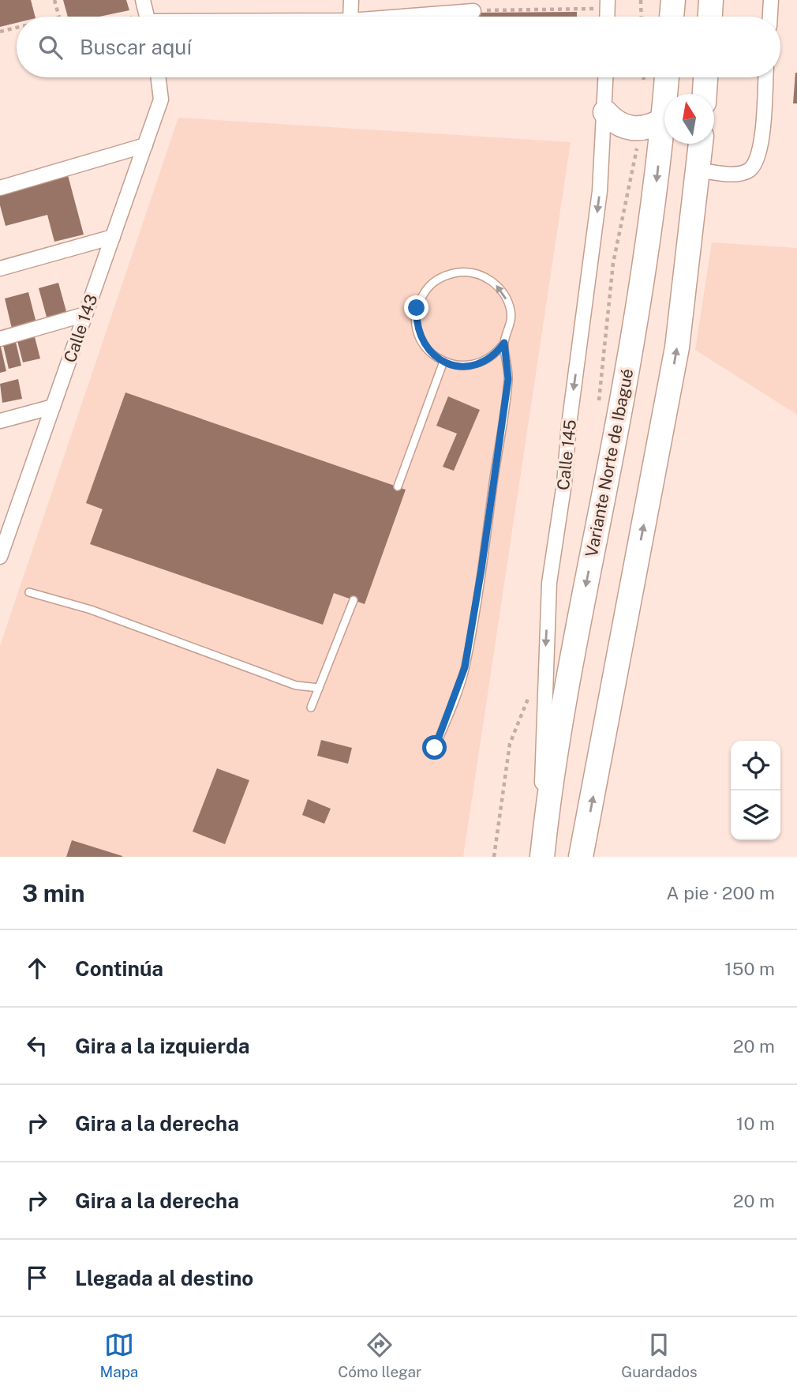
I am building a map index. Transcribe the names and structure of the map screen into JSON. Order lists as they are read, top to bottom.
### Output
{
  "streets": {
    "highway": ["Variante Norte de Ibagué"],
    "street": ["Calle 143", "Calle 145"]
  },
  "crossings": [
    ["Calle 145", "Variante Norte de Ibagué"]
  ],
  "one_way": ["Calle 145"],
  "north": "top",
  "page": {
    "search": "Buscar aquí",
    "heading": ["3 min", "A pie · 200 m"],
    "list": [
      ["Continúa", "150 m"],
      ["Gira a la izquierda", "20 m"],
      ["Gira a la derecha", "10 m"],
      ["Gira a la derecha", "20 m"],
      "Llegada al destino"
    ],
    "nav": ["Mapa", "Cómo llegar", "Guardados"]
  }
}
